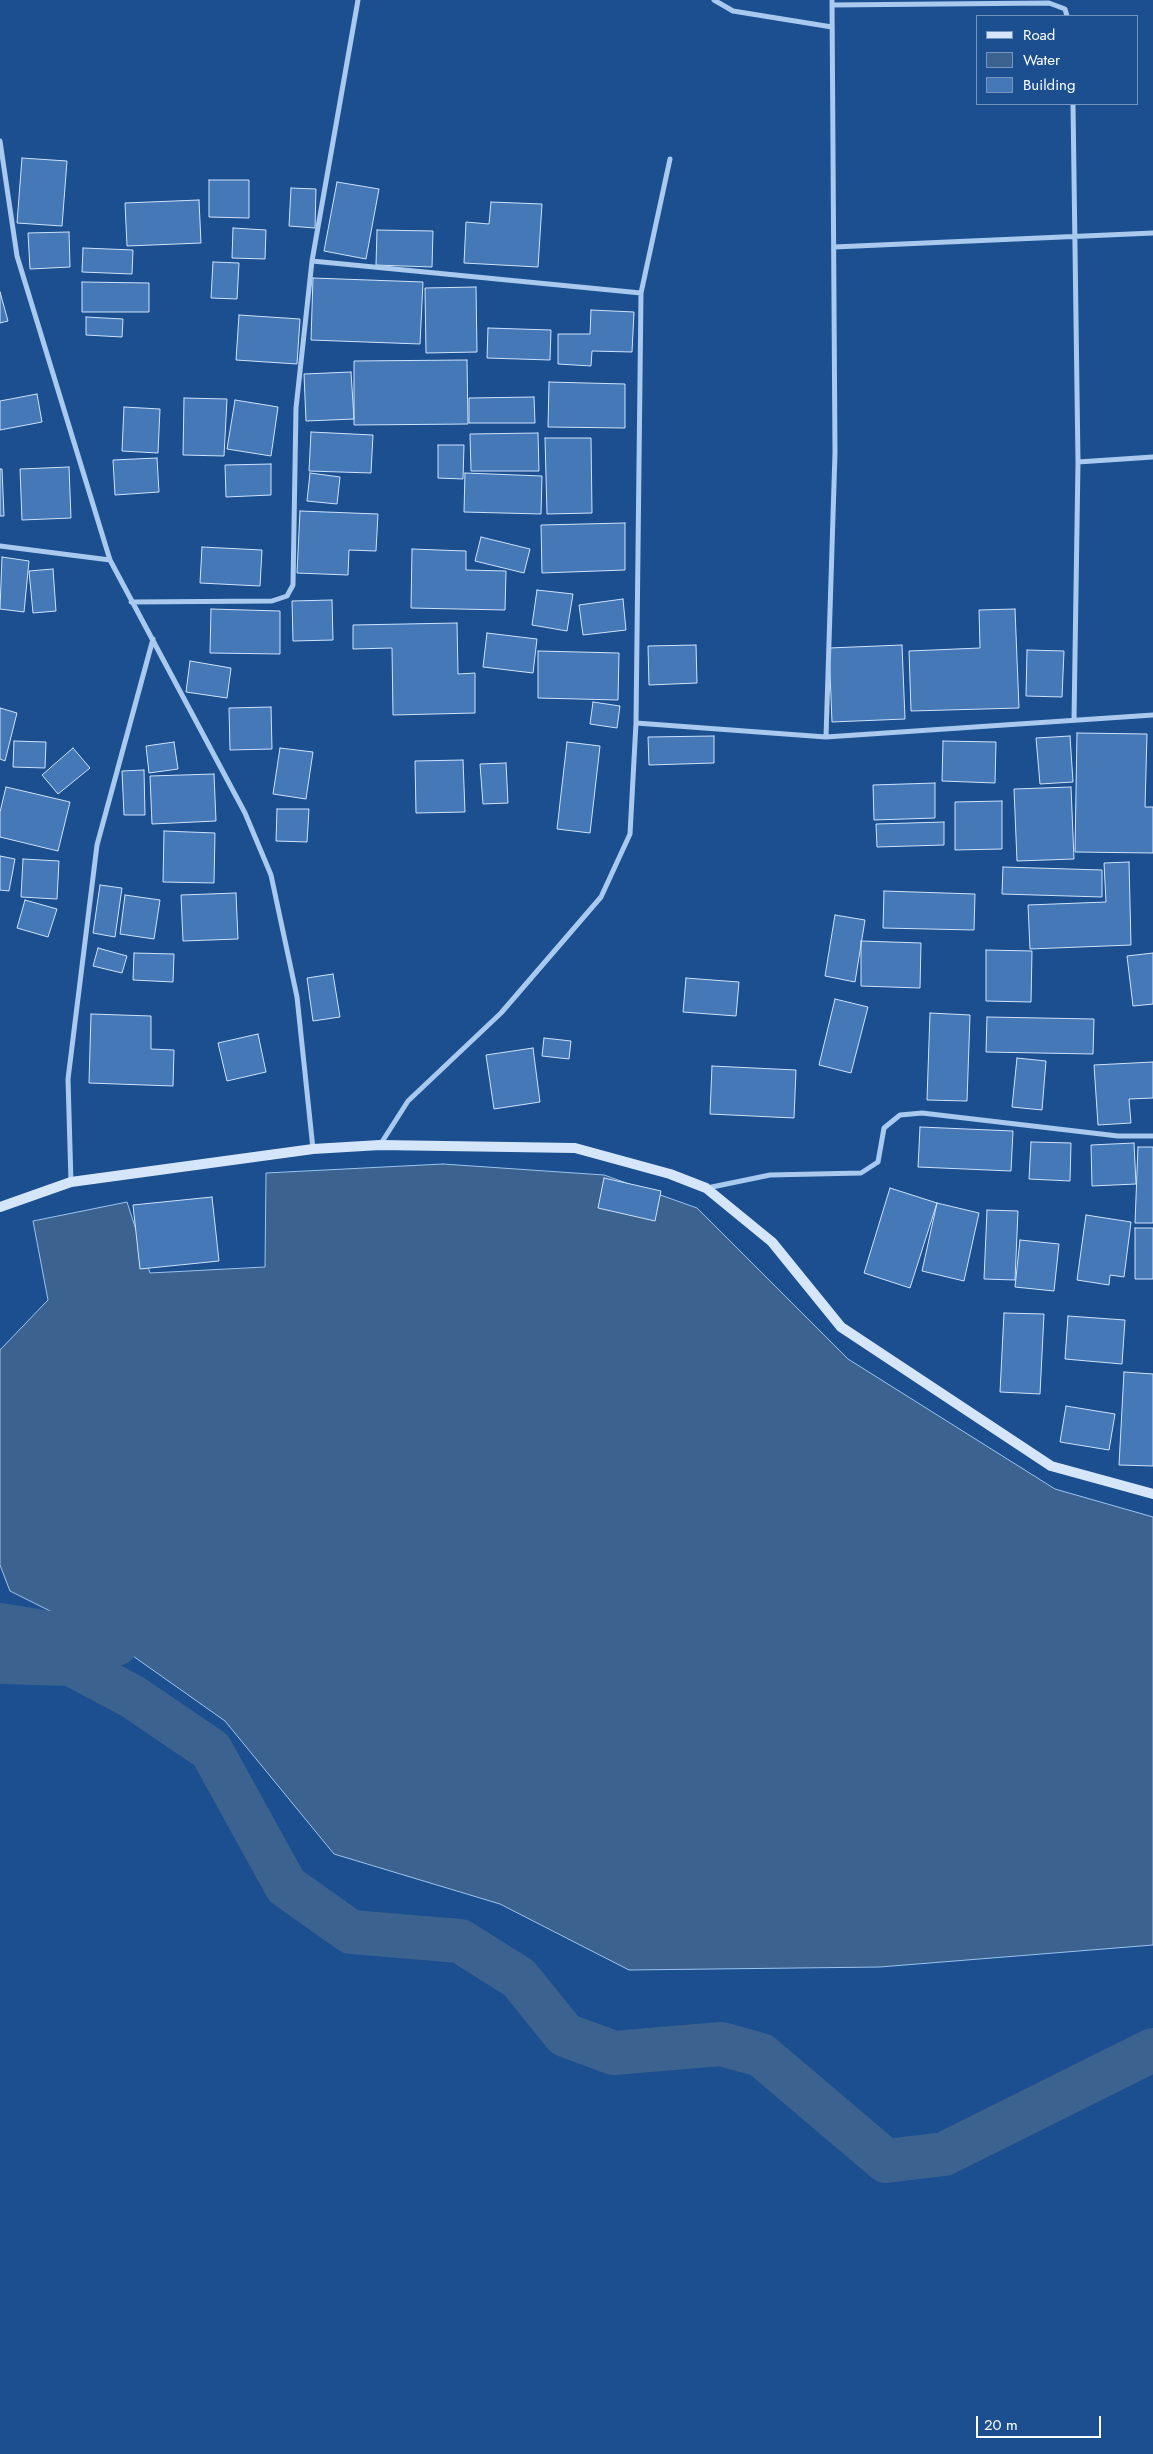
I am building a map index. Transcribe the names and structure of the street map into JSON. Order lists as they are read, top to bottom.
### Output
{
  "legend": ["Road", "Water", "Building"],
  "scale_bar": "20 m"
}
